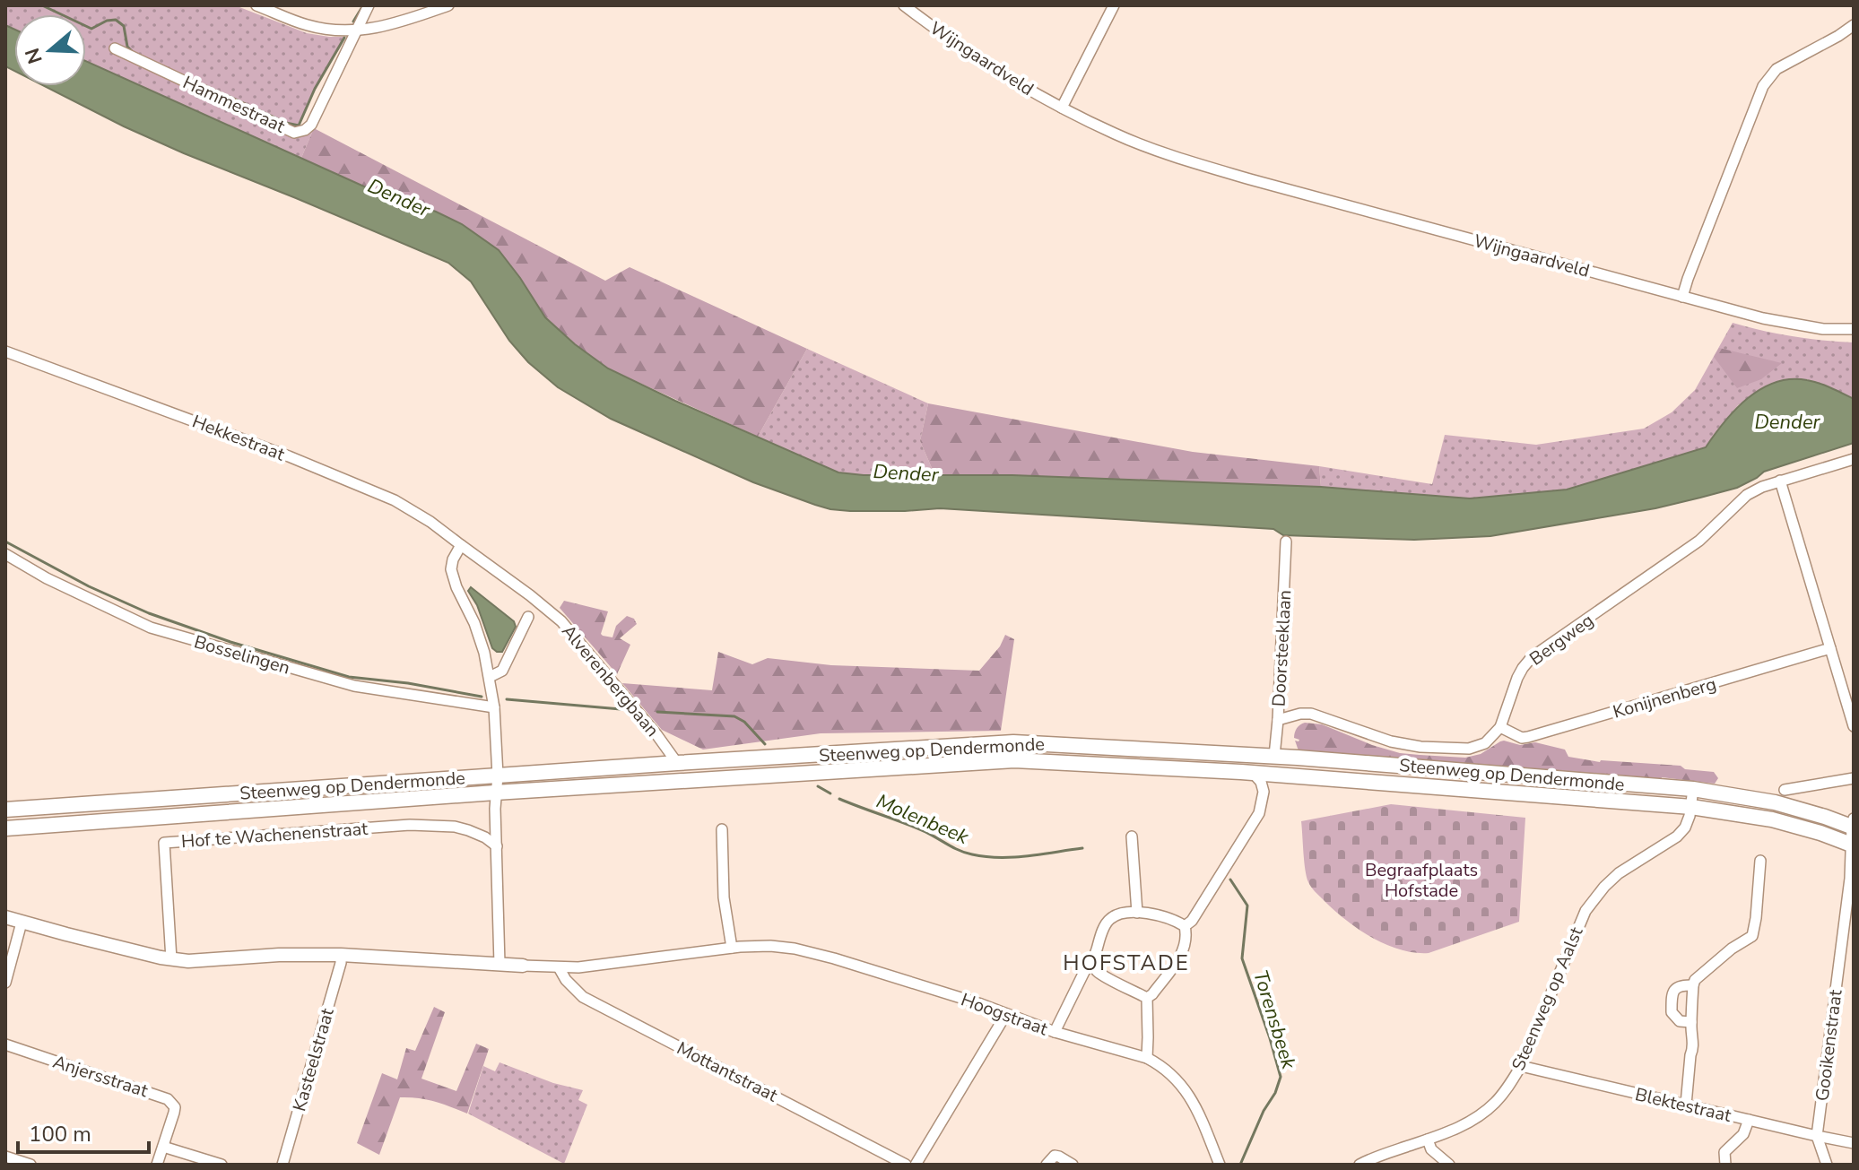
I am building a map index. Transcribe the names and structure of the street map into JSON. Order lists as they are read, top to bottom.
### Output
{
  "streets": {
    "main road": ["Steenweg op Dendermonde"],
    "street": [
      "Wijngaardveld",
      "Hammestraat",
      "Hekkestraat",
      "Bergweg",
      "Doorsteeklaan",
      "Bosselingen",
      "Alverenbergbaan",
      "Konijnenberg",
      "Hof te Wachenenstraat",
      "Steenweg op Aalst",
      "Hoogstraat",
      "Gooikenstraat",
      "Kasteelstraat",
      "Mottantstraat",
      "Anjersstraat",
      "Blektestraat"
    ]
  },
  "crossings": [
    ["Hekkestraat", "Alverenbergbaan"],
    ["Bergweg", "Konijnenberg"],
    ["Doorsteeklaan", "Steenweg op Dendermonde"],
    ["Alverenbergbaan", "Steenweg op Dendermonde"],
    ["Steenweg op Dendermonde", "Steenweg op Aalst"],
    ["Steenweg op Dendermonde", "Gooikenstraat"],
    ["Steenweg op Aalst", "Blektestraat"],
    ["Hoogstraat", "Mottantstraat"],
    ["Gooikenstraat", "Blektestraat"]
  ],
  "districts": ["HOFSTADE"],
  "water": ["Dender", "Molenbeek", "Torensbeek"],
  "parks": ["Begraafplaats Hofstade"],
  "scale_bar": "100 m",
  "north": "left"
}
